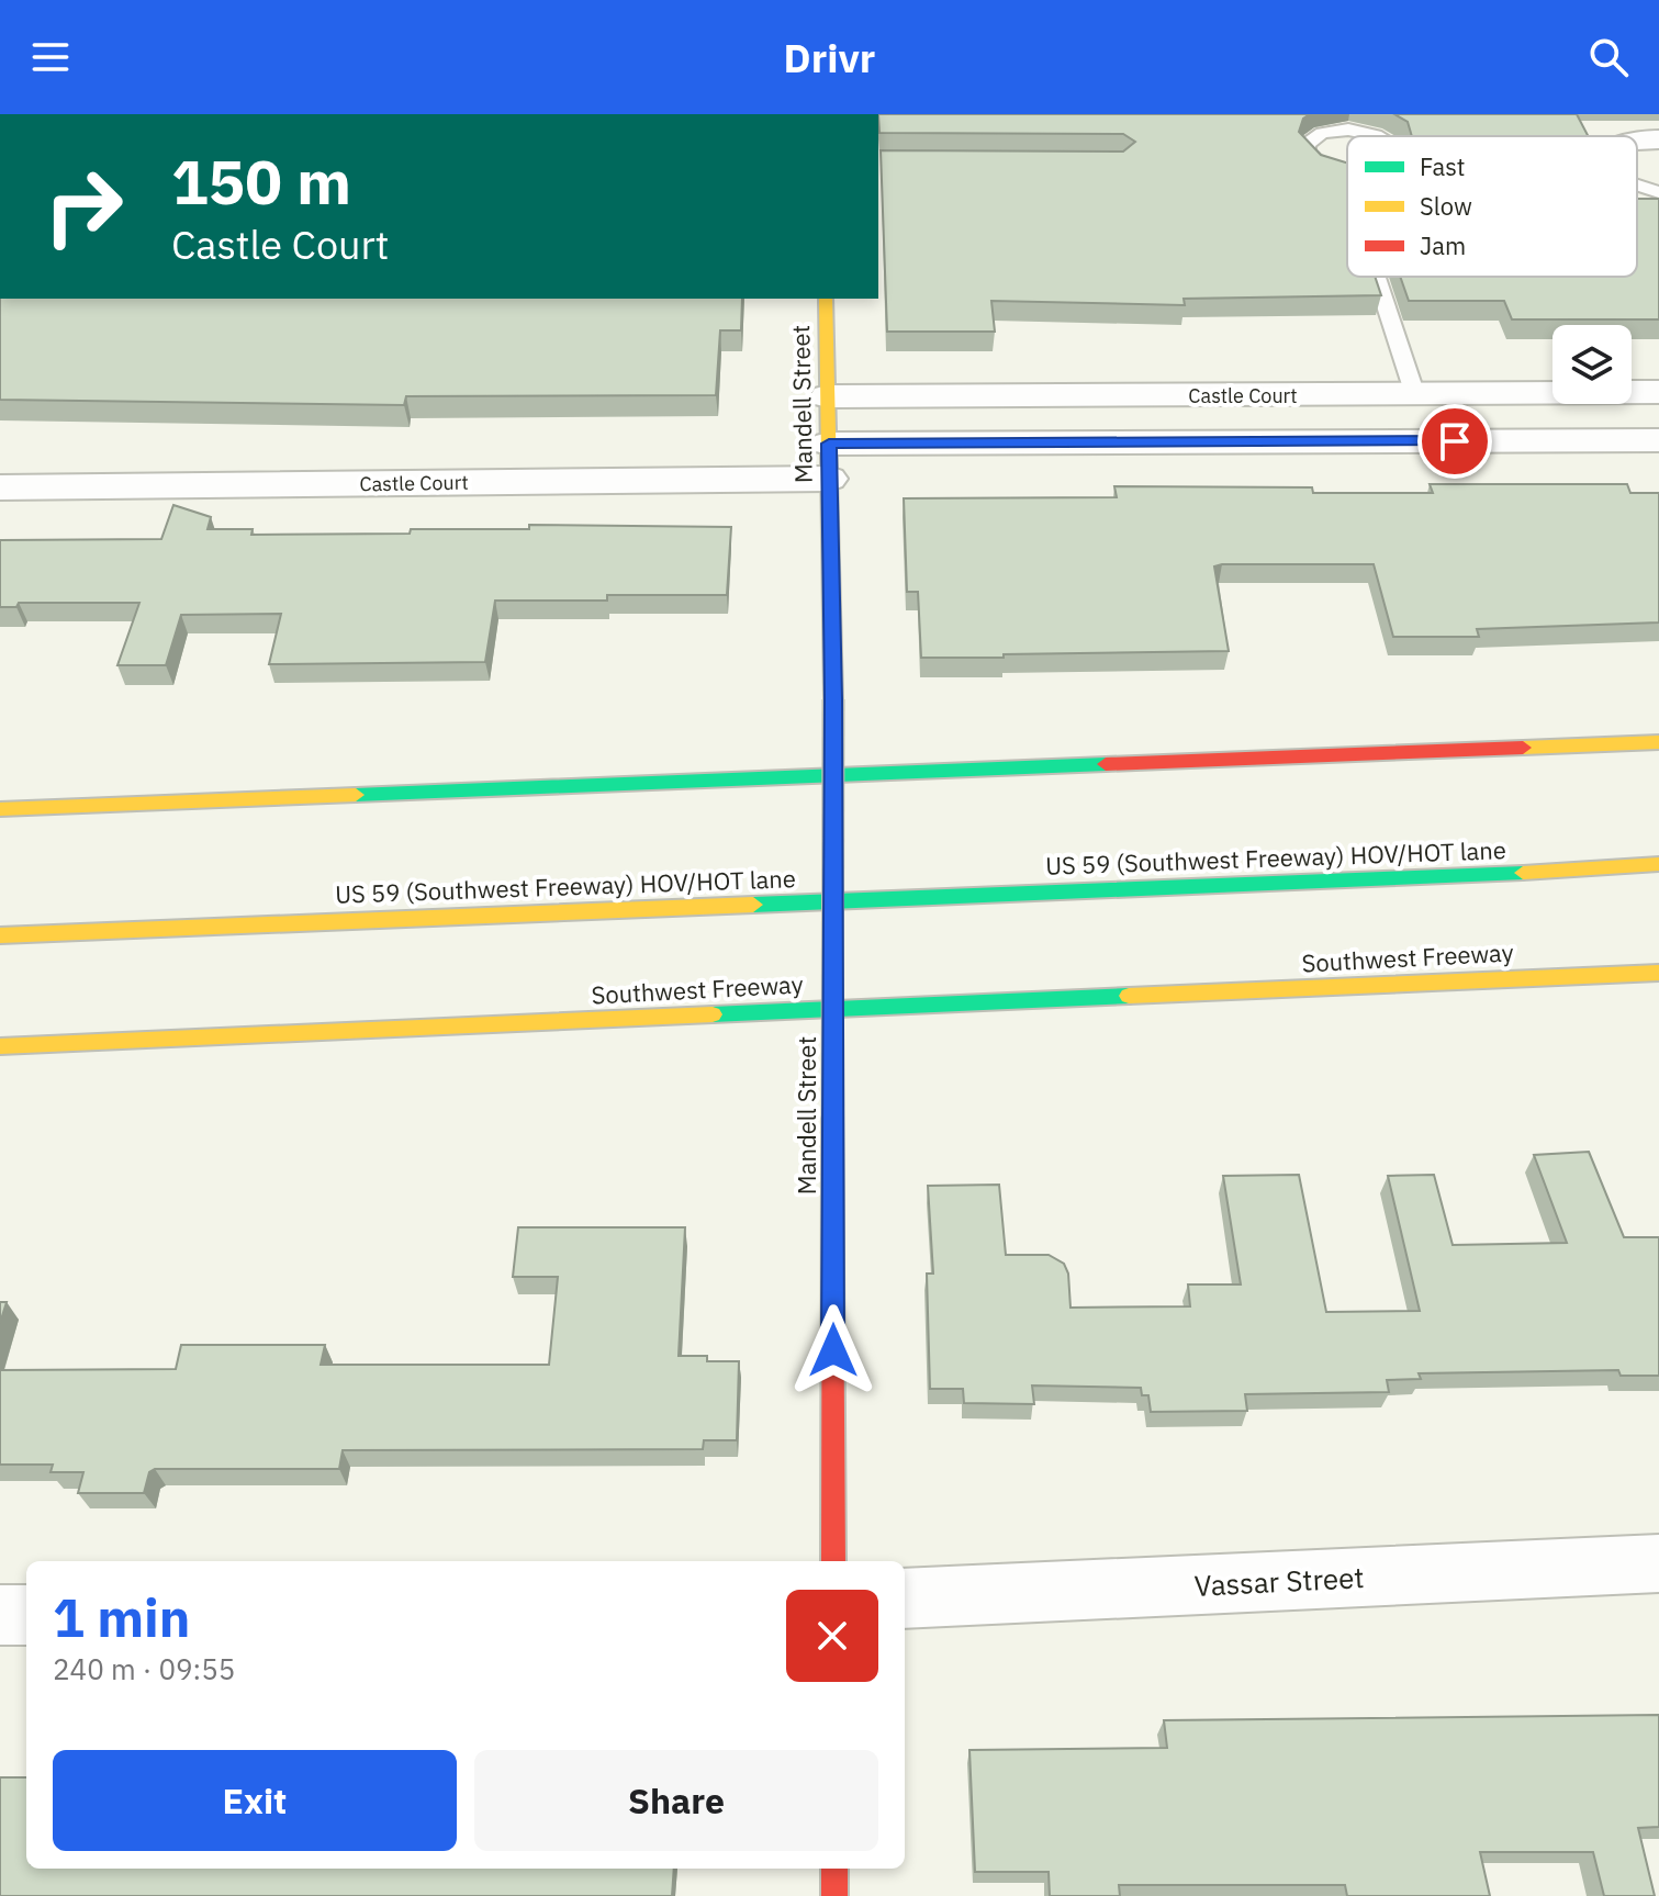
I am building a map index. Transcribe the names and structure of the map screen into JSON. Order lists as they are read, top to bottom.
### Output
{
  "streets": {
    "main road": ["Mandell Street", "US 59 (Southwest Freeway) HOV/HOT lane", "Southwest Freeway"],
    "street": ["Castle Court", "Vassar Street"]
  },
  "crossings": [
    ["Castle Court", "Mandell Street"]
  ],
  "legend": ["Fast", "Slow", "Jam"],
  "page": {
    "header": "Drivr",
    "turn": ["150 m", "Castle Court"],
    "heading": ["1 min", "240 m · 09:55"],
    "buttons": ["Exit", "Share"]
  }
}
